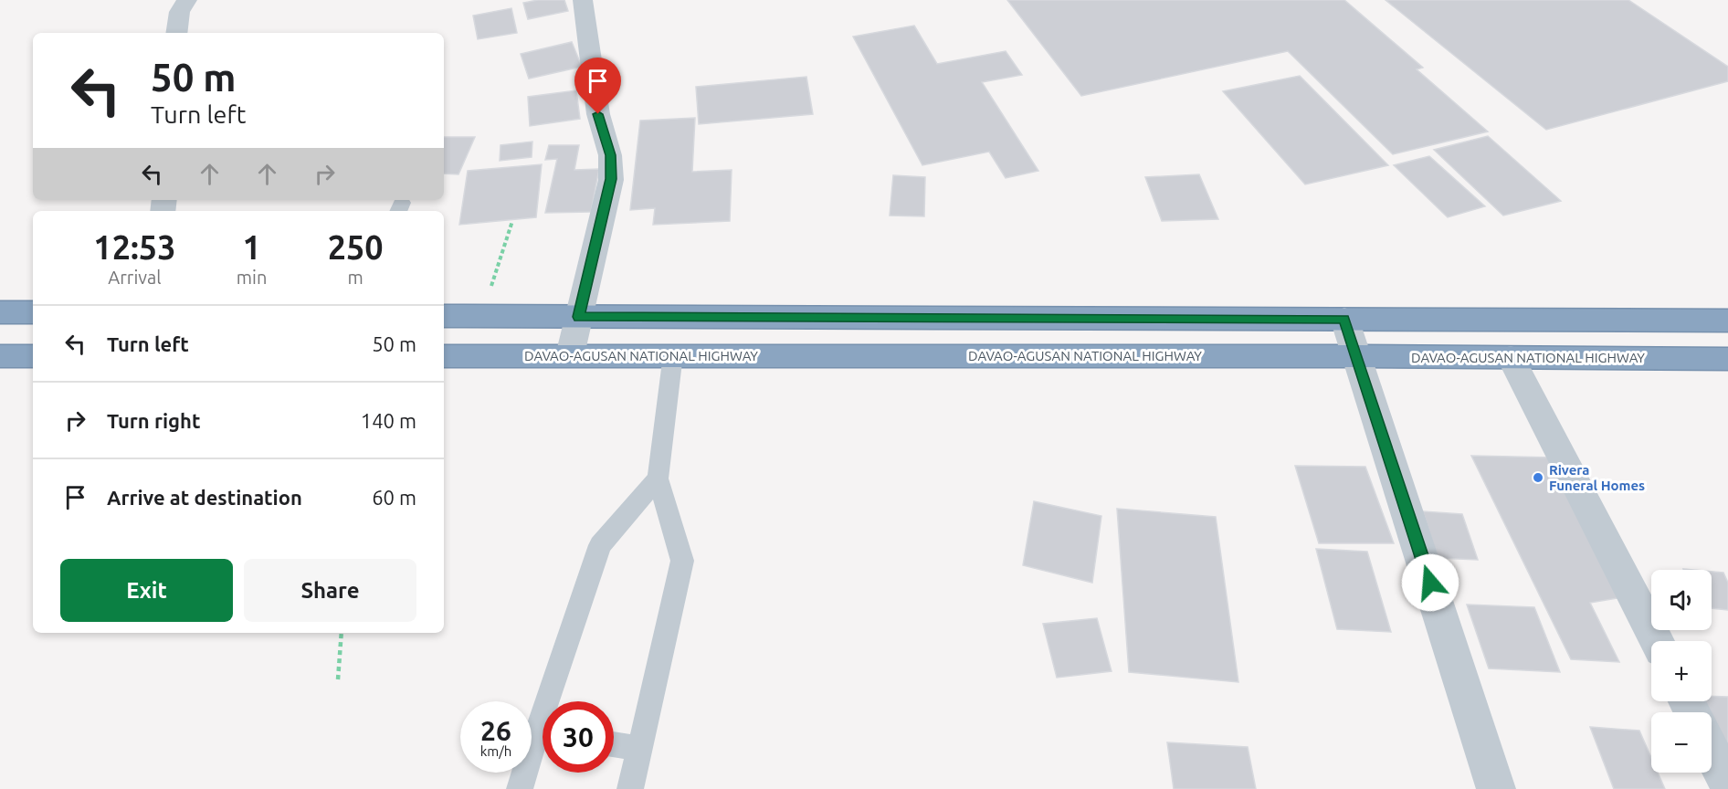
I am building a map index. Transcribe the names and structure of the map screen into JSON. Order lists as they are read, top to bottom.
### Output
{
  "streets": {
    "highway": ["DAVAO-AGUSAN NATIONAL HIGHWAY"]
  },
  "places": ["Rivera Funeral Homes"],
  "page": {
    "turn": ["50 m", "Turn left"],
    "eta": [
      "12:53",
      "Arrival",
      "1",
      "min",
      "250",
      "m"
    ],
    "list": [
      {
        "name": "Turn left",
        "value": "50 m"
      },
      {
        "name": "Turn right",
        "value": "140 m"
      },
      {
        "name": "Arrive at destination",
        "value": "60 m"
      }
    ],
    "buttons": ["Exit", "Share"],
    "map_buttons": ["+", "−"],
    "speed": "26 km/h",
    "limit": "30"
  }
}
